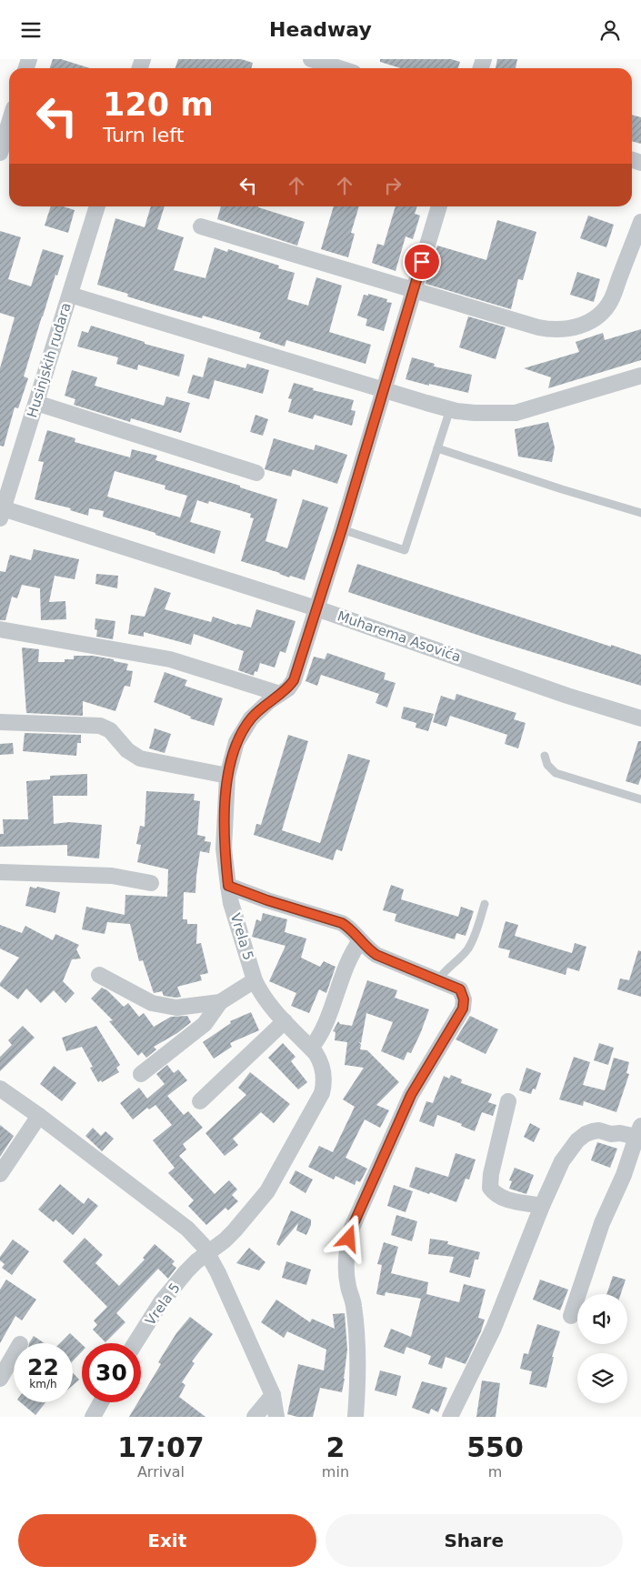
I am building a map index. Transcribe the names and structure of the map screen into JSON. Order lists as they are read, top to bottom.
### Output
{
  "streets": {
    "street": ["Husinjskih rudara", "Muharema Asovića", "Vrela 5"]
  },
  "crossings": [
    ["Husinjskih rudara", "Muharema Asovića"],
    ["Muharema Asovića", "Vrela 5"]
  ],
  "page": {
    "header": "Headway",
    "turn": ["120 m", "Turn left"],
    "speed": "22 km/h",
    "limit": "30",
    "eta": [
      "17:07",
      "Arrival",
      "2",
      "min",
      "550",
      "m"
    ],
    "buttons": ["Exit", "Share"]
  }
}
